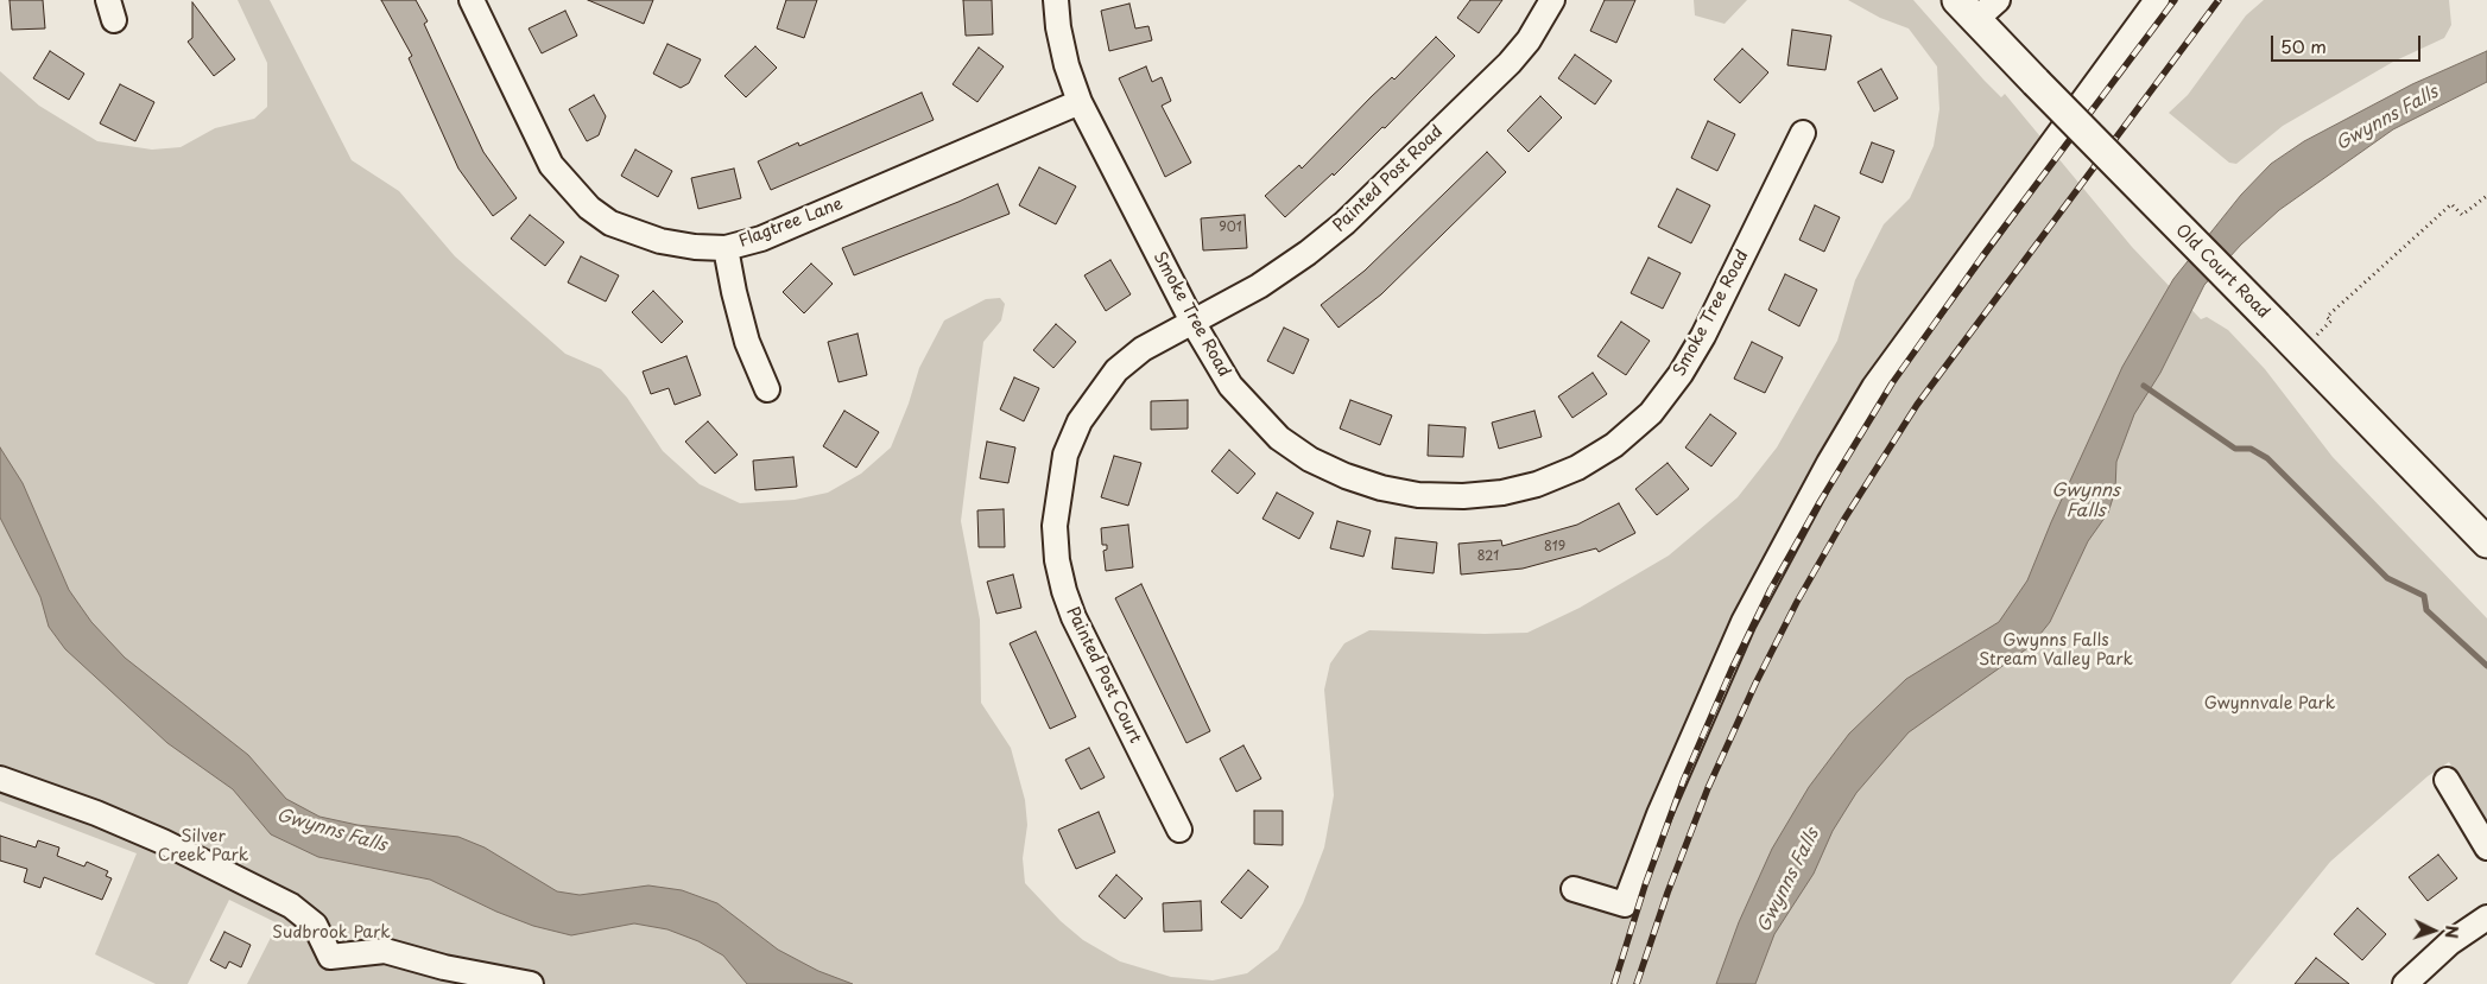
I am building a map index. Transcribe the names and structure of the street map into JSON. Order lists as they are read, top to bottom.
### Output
{
  "streets": {
    "main road": ["Old Court Road"],
    "street": [
      "Painted Post Road",
      "Flagtree Lane",
      "Smoke Tree Road",
      "Painted Post Court"
    ]
  },
  "crossings": [
    ["Painted Post Road", "Smoke Tree Road"],
    ["Painted Post Road", "Painted Post Court"],
    ["Flagtree Lane", "Smoke Tree Road"],
    ["Smoke Tree Road", "Painted Post Court"]
  ],
  "water": ["Gwynns Falls"],
  "parks": [
    "Gwynns Falls Stream Valley Park",
    "Gwynnvale Park",
    "Silver Creek Park",
    "Sudbrook Park"
  ],
  "house_numbers": ["901", "819", "821"],
  "scale_bar": "50 m",
  "north": "right"
}
